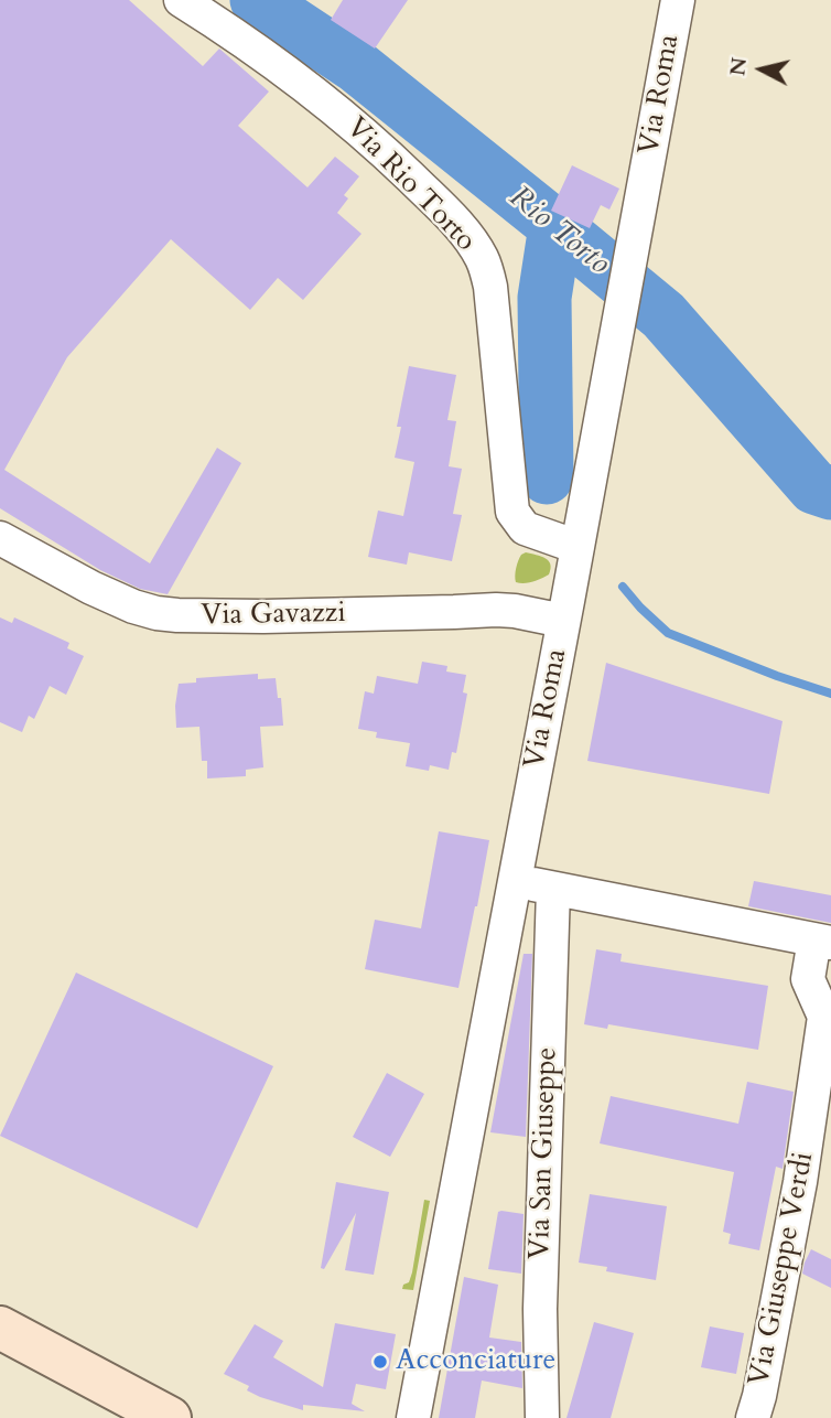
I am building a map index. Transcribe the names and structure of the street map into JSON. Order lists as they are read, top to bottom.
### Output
{
  "streets": {
    "street": [
      "Via Roma",
      "Via Rio Torto",
      "Via Gavazzi",
      "Via San Giuseppe",
      "Via Giuseppe Verdi"
    ]
  },
  "crossings": [
    ["Via Roma", "Via Rio Torto"],
    ["Via Roma", "Via Gavazzi"]
  ],
  "water": ["Rio Torto"],
  "places": ["Acconciature"],
  "north": "left"
}
